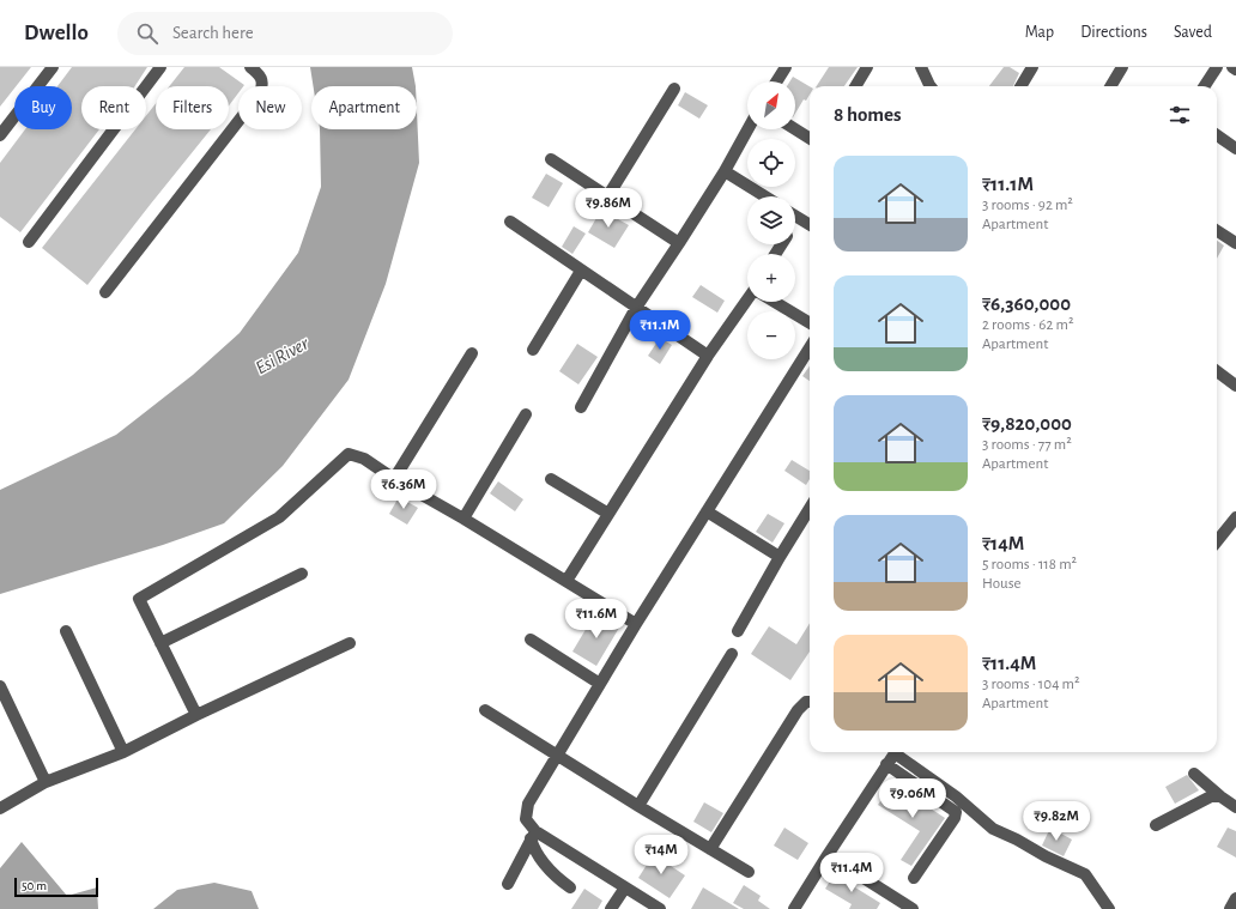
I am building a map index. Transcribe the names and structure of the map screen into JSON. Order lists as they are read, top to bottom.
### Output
{
  "water": ["Esi River"],
  "scale_bar": "50 m",
  "north": "top right",
  "page": {
    "header": "Dwello",
    "search": "Search here",
    "nav": ["Map", "Directions", "Saved"],
    "map_buttons": ["+", "−"],
    "chip": [
      "Buy",
      "Rent",
      "Filters",
      "New",
      "Apartment"
    ],
    "heading": "8 homes",
    "list": [
      {
        "name": "₹11.1M",
        "note": "3 rooms · 92 m² · Apartment"
      },
      {
        "name": "₹6,360,000",
        "note": "2 rooms · 62 m² · Apartment"
      },
      {
        "name": "₹9,820,000",
        "note": "3 rooms · 77 m² · Apartment"
      },
      {
        "name": "₹14M",
        "note": "5 rooms · 118 m² · House"
      },
      {
        "name": "₹11.4M",
        "note": "3 rooms · 104 m² · Apartment"
      }
    ],
    "price": [
      "₹9.86M",
      "₹11.1M",
      "₹6.36M",
      "₹11.6M",
      "₹9.06M",
      "₹9.82M",
      "₹14M",
      "₹11.4M"
    ],
    "scale": "50 m"
  }
}
